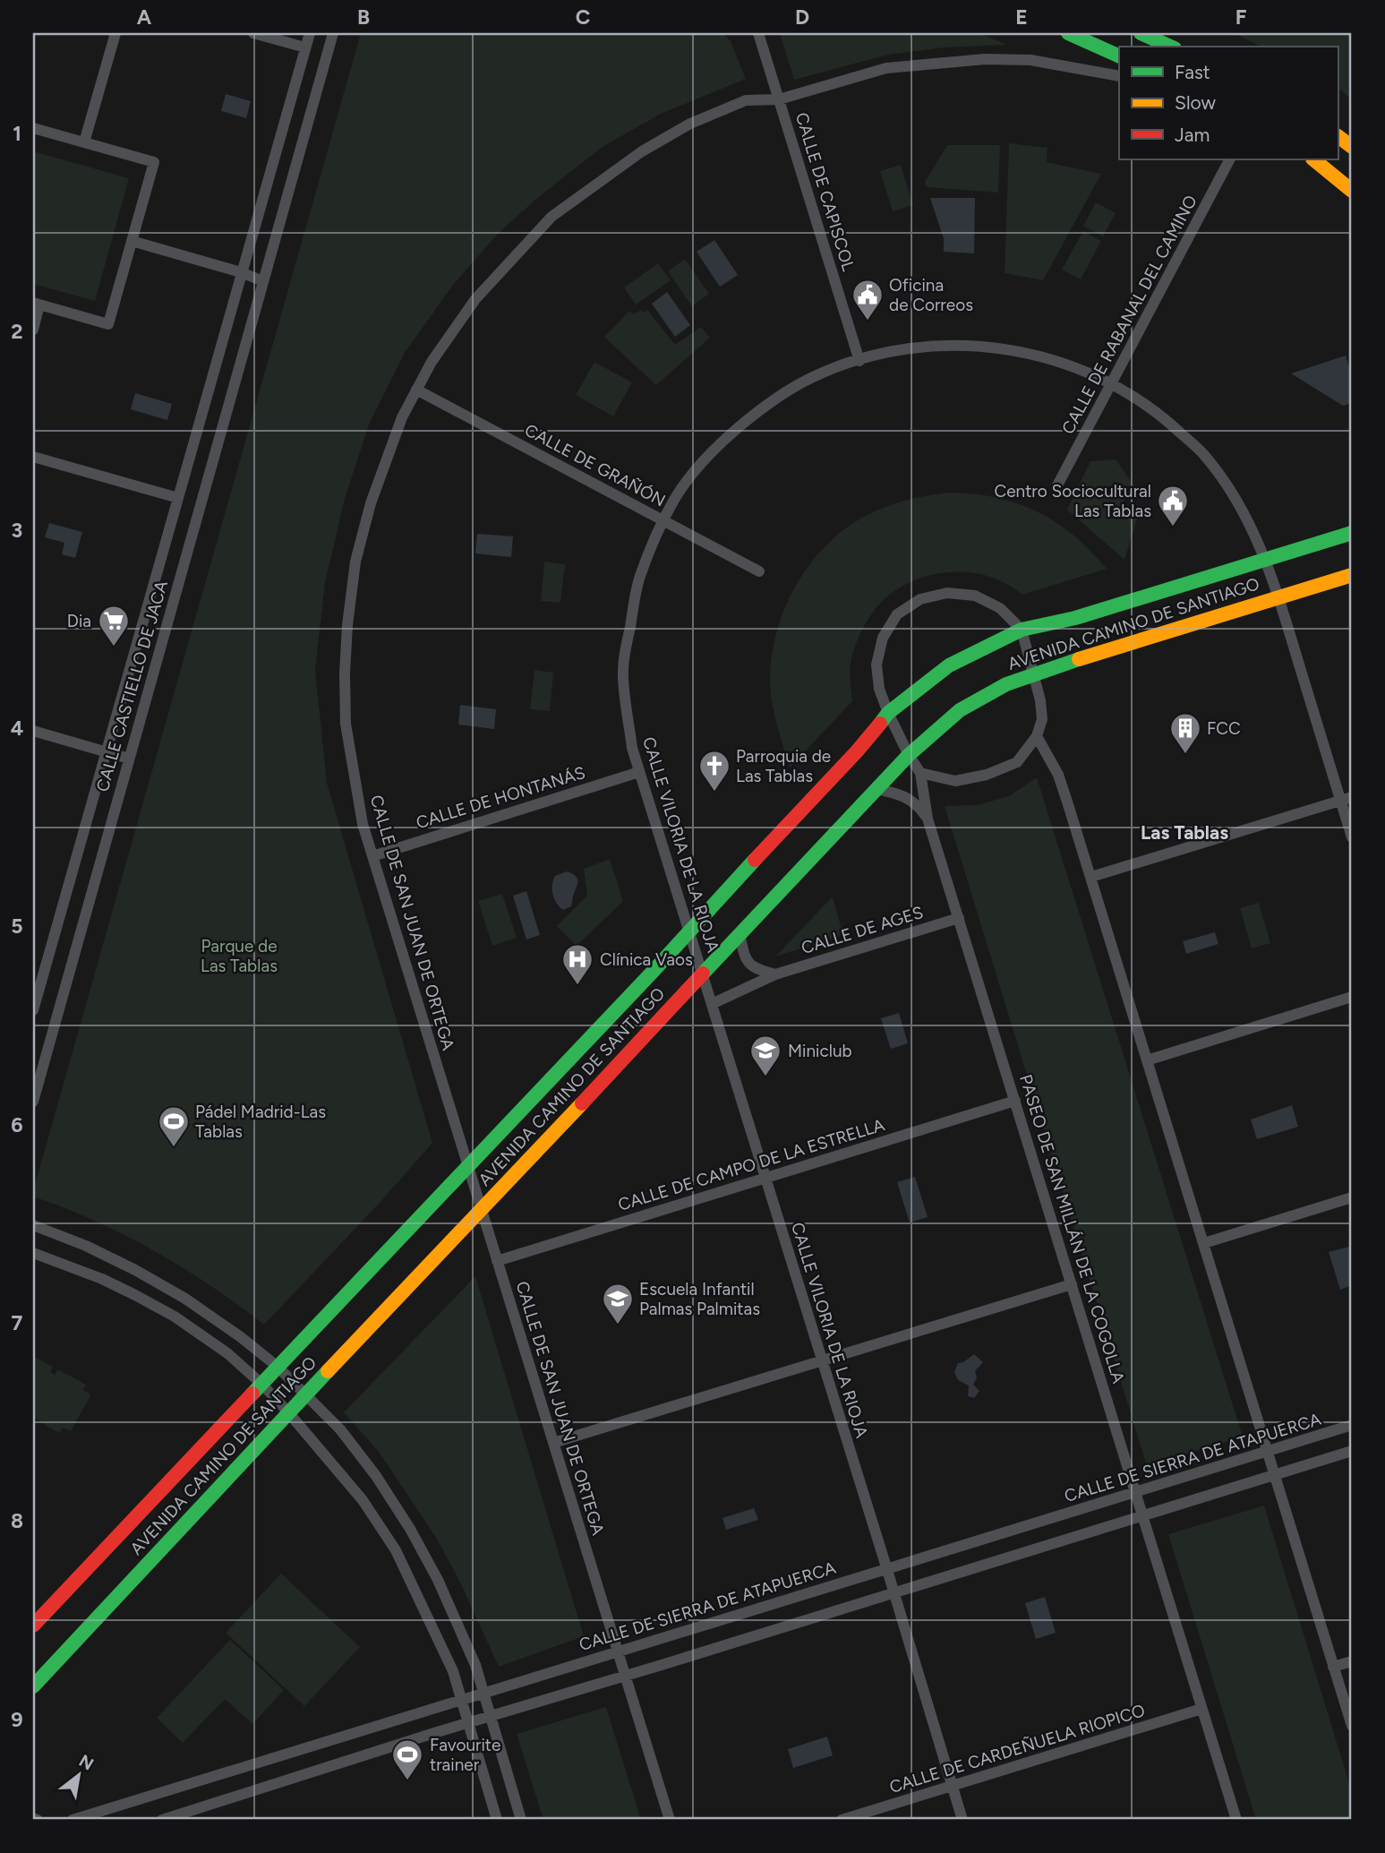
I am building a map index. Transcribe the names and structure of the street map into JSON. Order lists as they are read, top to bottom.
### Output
{
  "streets": {
    "street": [
      "CALLE DE CAPISCOL",
      "CALLE DE RABANAL DEL CAMINO",
      "CALLE DE GRAÑÓN",
      "AVENIDA CAMINO DE SANTIAGO",
      "CALLE CASTIELLO DE JACA",
      "CALLE DE HONTANÁS",
      "CALLE VILORIA DE LA RIOJA",
      "CALLE DE SAN JUAN DE ORTEGA",
      "CALLE DE AGES",
      "CALLE DE CAMPO DE LA ESTRELLA",
      "PASEO DE SAN MILLÁN DE LA COGOLLA",
      "CALLE DE SIERRA DE ATAPUERCA",
      "CALLE DE CARDEÑUELA RIOPICO"
    ]
  },
  "crossings": [
    ["CALLE DE CAPISCOL", "CALLE VILORIA DE LA RIOJA"],
    ["CALLE DE CAPISCOL", "CALLE DE SAN JUAN DE ORTEGA"],
    ["CALLE DE RABANAL DEL CAMINO", "CALLE VILORIA DE LA RIOJA"],
    ["CALLE DE GRAÑÓN", "CALLE VILORIA DE LA RIOJA"],
    ["CALLE DE GRAÑÓN", "CALLE DE SAN JUAN DE ORTEGA"],
    ["AVENIDA CAMINO DE SANTIAGO", "CALLE VILORIA DE LA RIOJA"],
    ["AVENIDA CAMINO DE SANTIAGO", "CALLE DE SAN JUAN DE ORTEGA"],
    ["CALLE DE HONTANÁS", "CALLE VILORIA DE LA RIOJA"],
    ["CALLE DE HONTANÁS", "CALLE DE SAN JUAN DE ORTEGA"],
    ["CALLE VILORIA DE LA RIOJA", "CALLE DE AGES"],
    ["CALLE VILORIA DE LA RIOJA", "CALLE DE CAMPO DE LA ESTRELLA"],
    ["CALLE VILORIA DE LA RIOJA", "CALLE DE SIERRA DE ATAPUERCA"],
    ["CALLE VILORIA DE LA RIOJA", "CALLE DE CARDEÑUELA RIOPICO"],
    ["CALLE DE SAN JUAN DE ORTEGA", "CALLE DE CAMPO DE LA ESTRELLA"],
    ["CALLE DE SAN JUAN DE ORTEGA", "CALLE DE SIERRA DE ATAPUERCA"],
    ["CALLE DE AGES", "PASEO DE SAN MILLÁN DE LA COGOLLA"],
    ["CALLE DE CAMPO DE LA ESTRELLA", "PASEO DE SAN MILLÁN DE LA COGOLLA"],
    ["PASEO DE SAN MILLÁN DE LA COGOLLA", "CALLE DE SIERRA DE ATAPUERCA"],
    ["PASEO DE SAN MILLÁN DE LA COGOLLA", "CALLE DE CARDEÑUELA RIOPICO"]
  ],
  "districts": ["Las Tablas"],
  "parks": ["Parque de Las Tablas"],
  "places": {
    "public building": ["Oficina de Correos", "Centro Sociocultural Las Tablas"],
    "supermarket": ["Dia"],
    "building": ["FCC"],
    "church": ["Parroquia de Las Tablas"],
    "hospital": ["Clínica Vaos"],
    "school or university": ["Miniclub", "Escuela Infantil Palmas Palmitas"],
    "sports": ["Pádel Madrid-Las Tablas", "Favourite trainer"]
  },
  "legend": ["Fast", "Slow", "Jam"],
  "north": "top right",
  "grid": {
    "columns": [
      "A",
      "B",
      "C",
      "D",
      "E",
      "F"
    ],
    "rows": [
      "1",
      "2",
      "3",
      "4",
      "5",
      "6",
      "7",
      "8",
      "9"
    ]
  }
}
